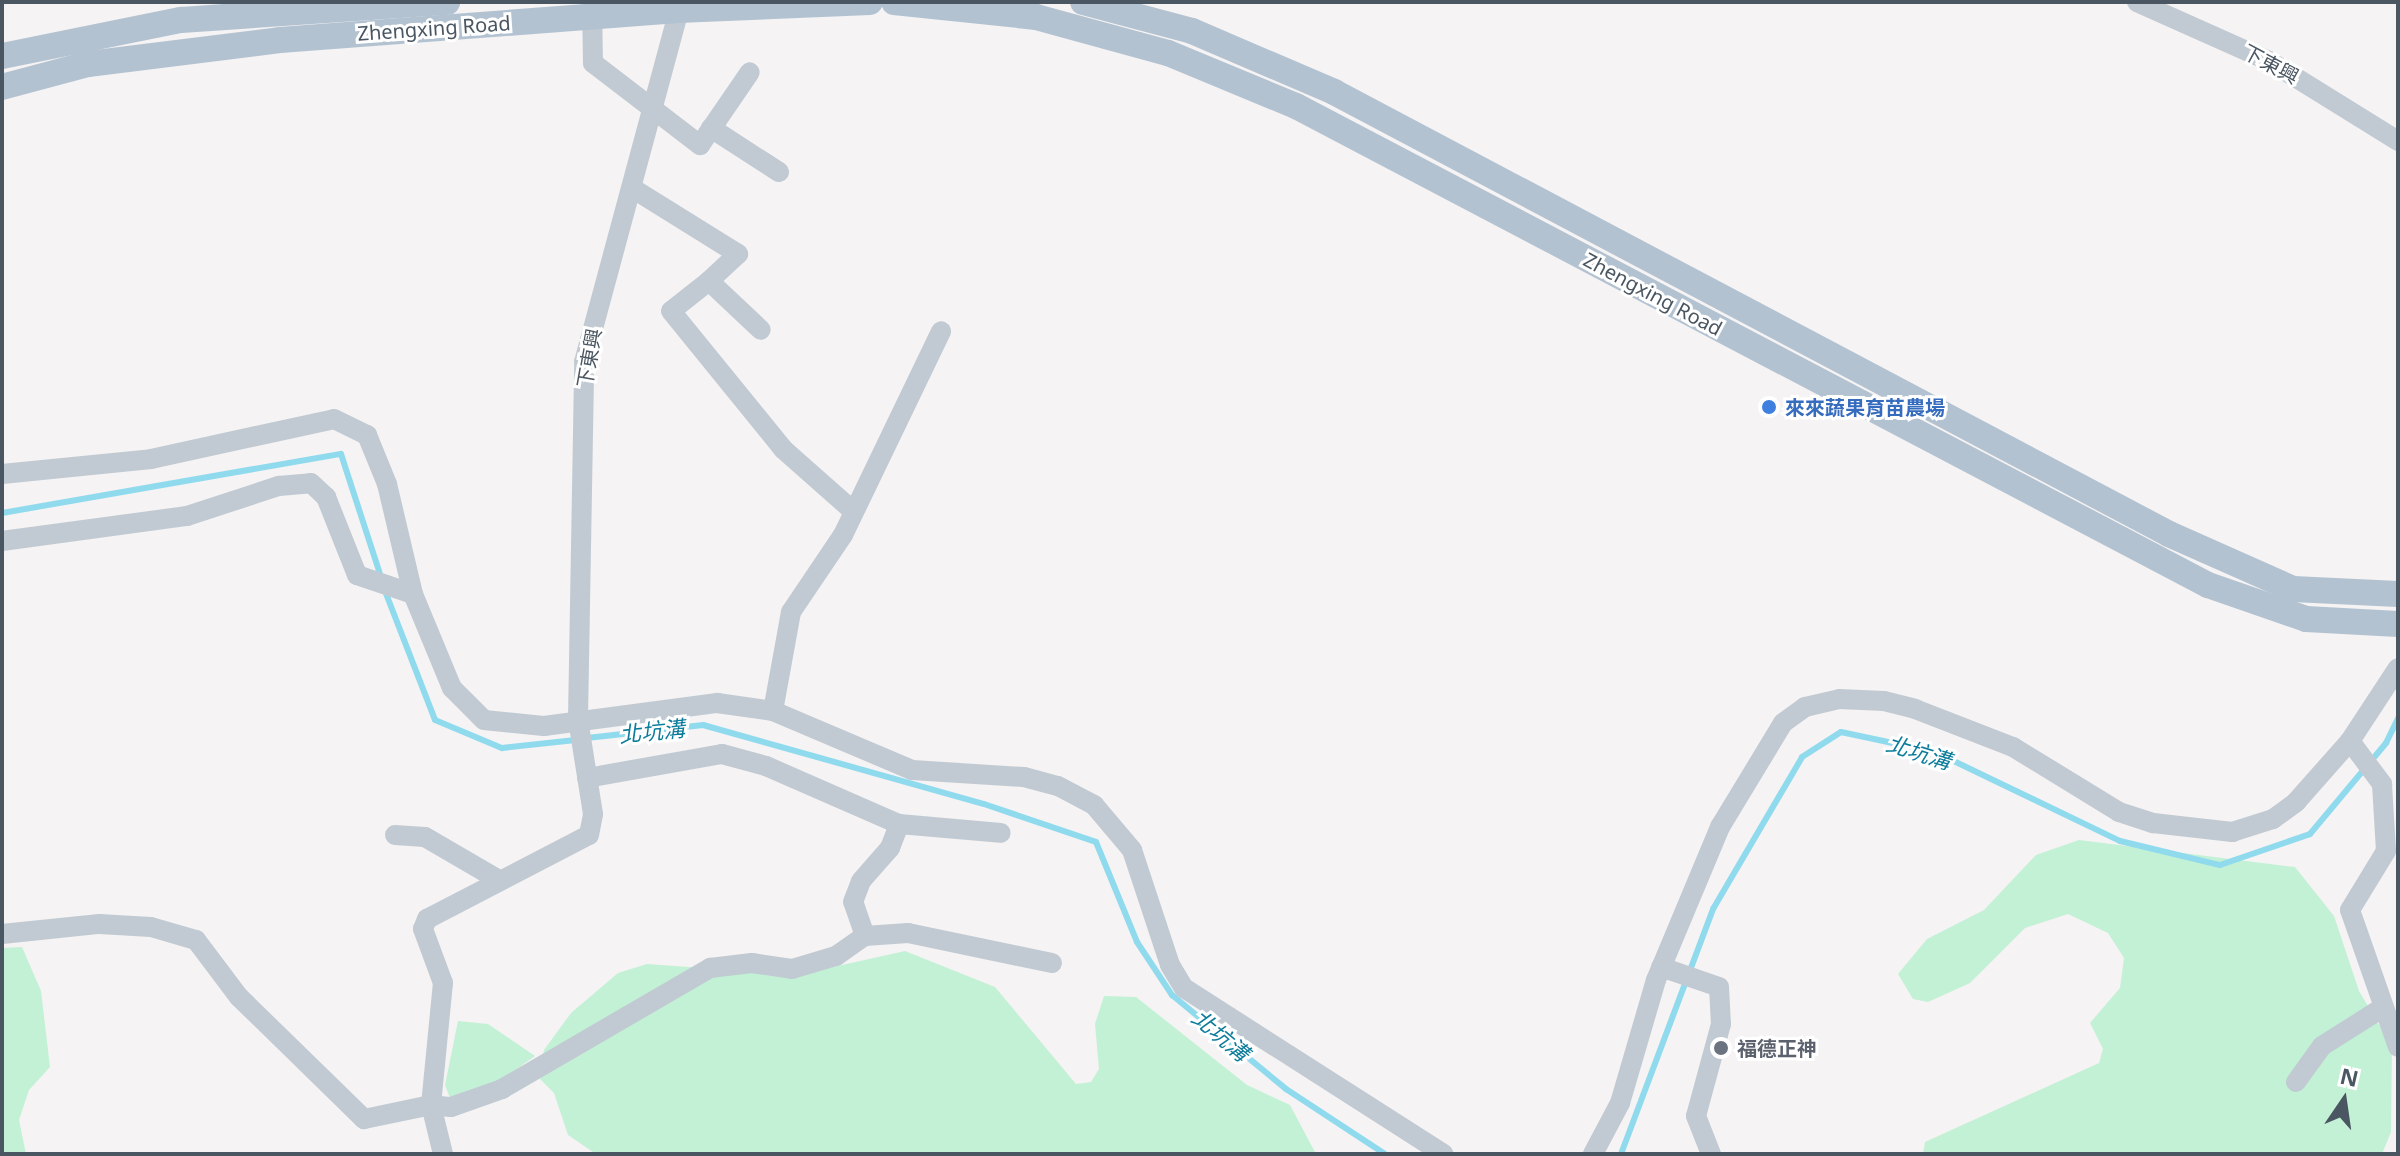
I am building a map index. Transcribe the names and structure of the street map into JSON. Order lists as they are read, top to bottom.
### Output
{
  "streets": {
    "main road": ["Zhengxing Road"],
    "street": ["下東興"]
  },
  "crossings": [
    ["Zhengxing Road", "下東興"]
  ],
  "water": ["北坑溝"],
  "places": ["來來蔬果育苗農場", "福德正神"],
  "north": "top"
}
